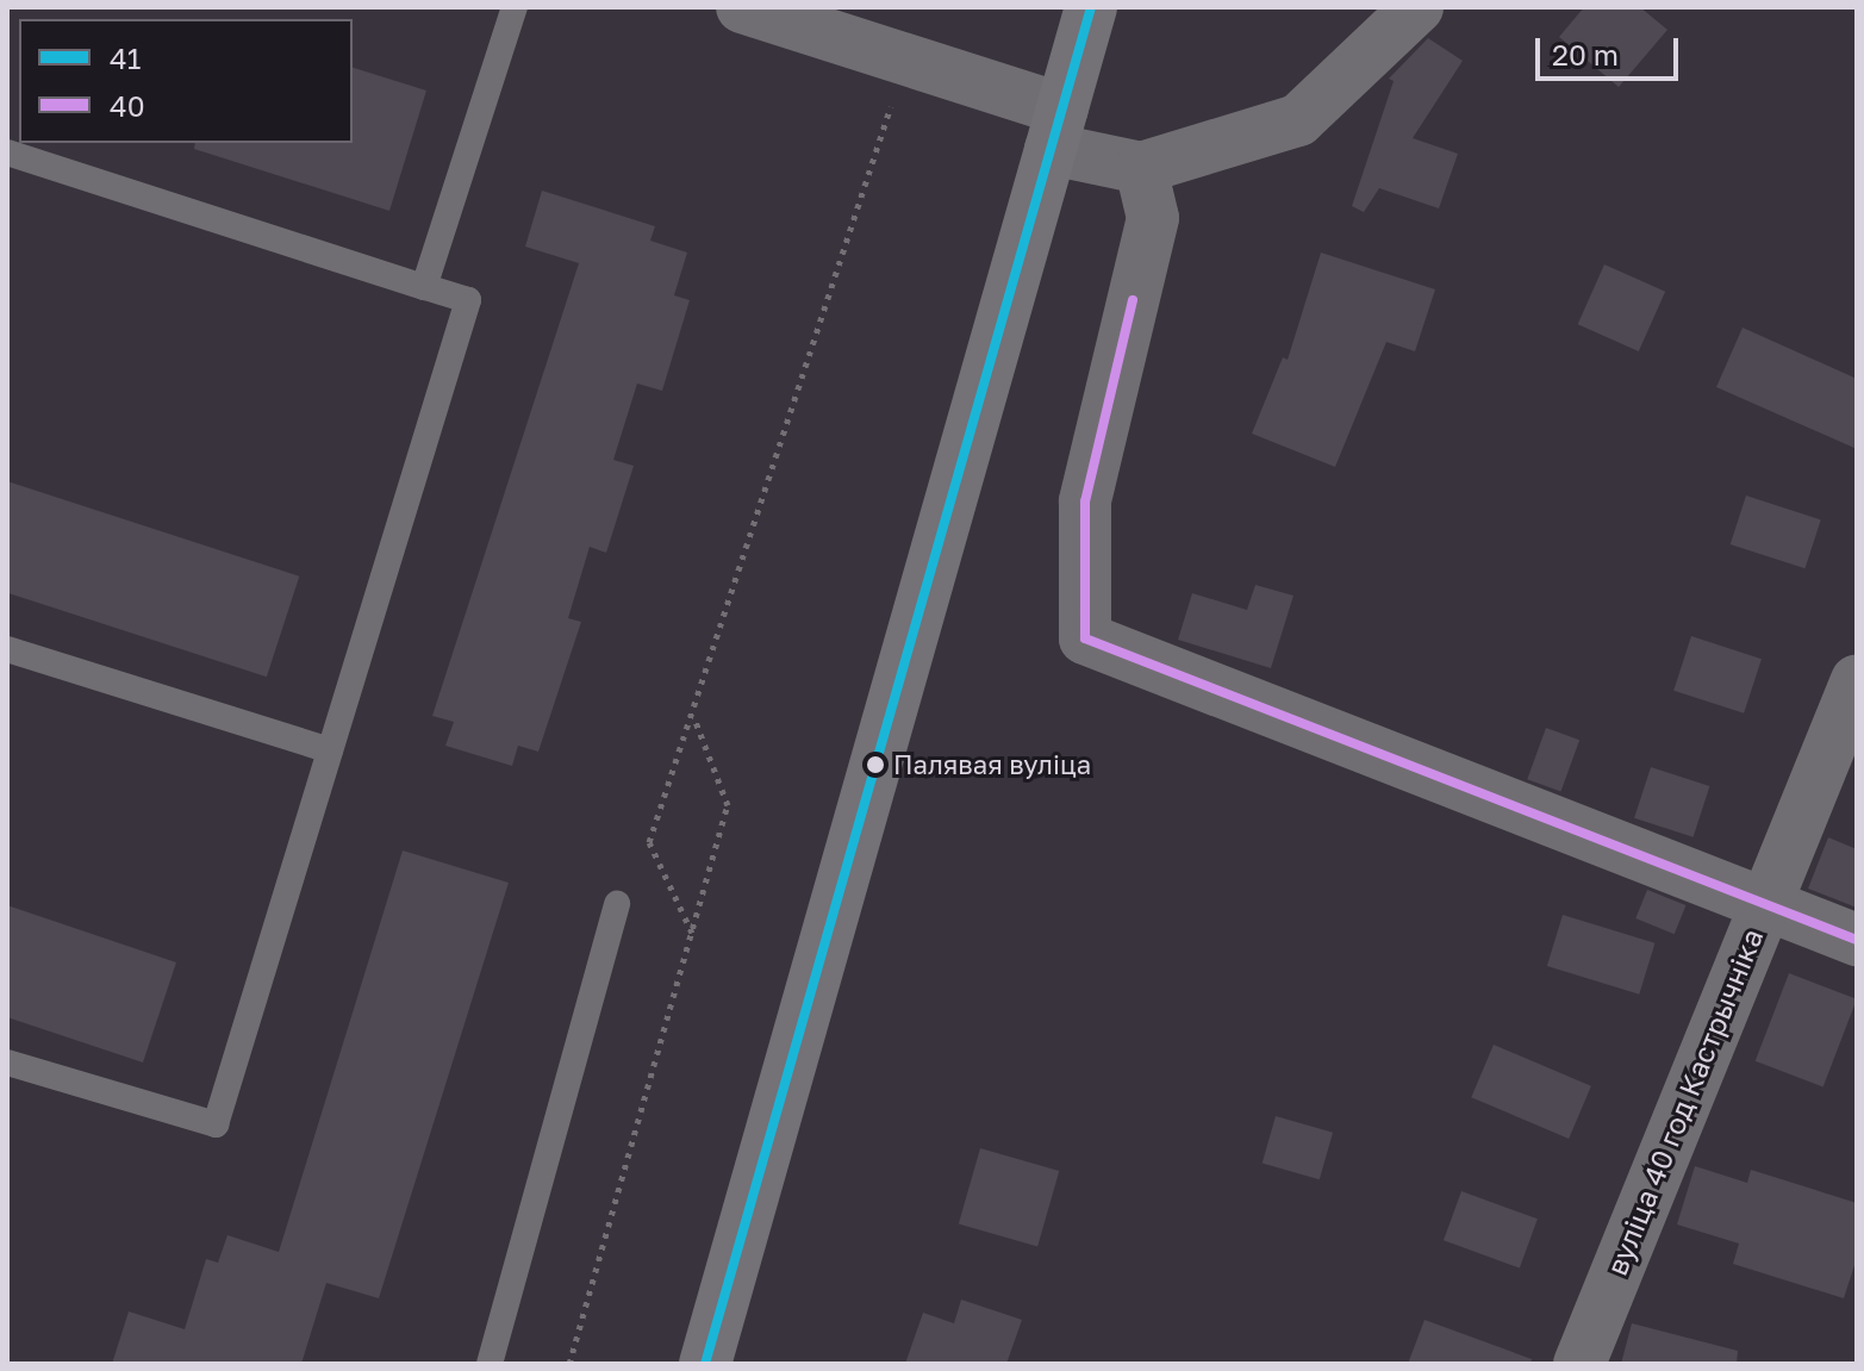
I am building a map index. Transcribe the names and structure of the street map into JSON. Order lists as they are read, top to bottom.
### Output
{
  "streets": {
    "street": ["вуліца 40 год Кастрычніка"]
  },
  "places": ["Палявая вуліца"],
  "lines": ["transit line 41", "transit line 40"],
  "legend": ["41", "40"],
  "scale_bar": "20 m"
}
